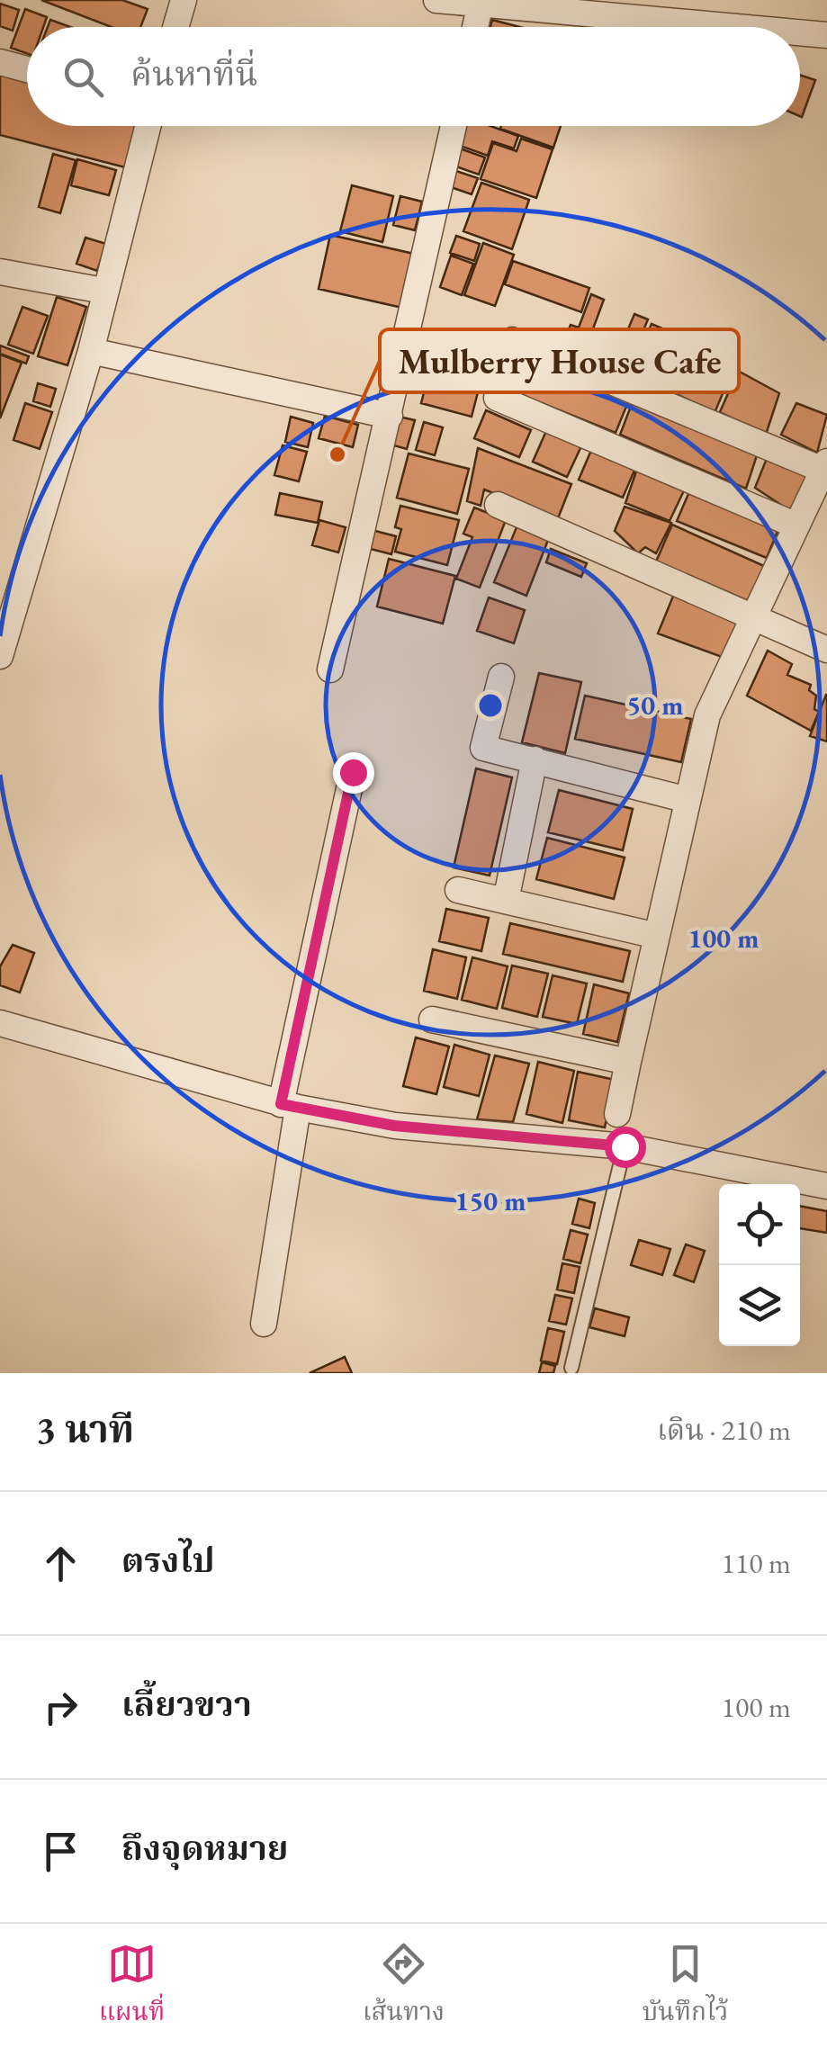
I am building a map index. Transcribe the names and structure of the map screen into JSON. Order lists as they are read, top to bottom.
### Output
{
  "places": ["Mulberry House Cafe"],
  "page": {
    "search": "ค้นหาที่นี่",
    "heading": ["3 นาที", "เดิน · 210 m"],
    "list": [
      ["ตรงไป", "110 m"],
      ["เลี้ยวขวา", "100 m"],
      "ถึงจุดหมาย"
    ],
    "nav": ["แผนที่", "เส้นทาง", "บันทึกไว้"]
  },
  "rings": ["50 m", "100 m", "150 m"]
}
